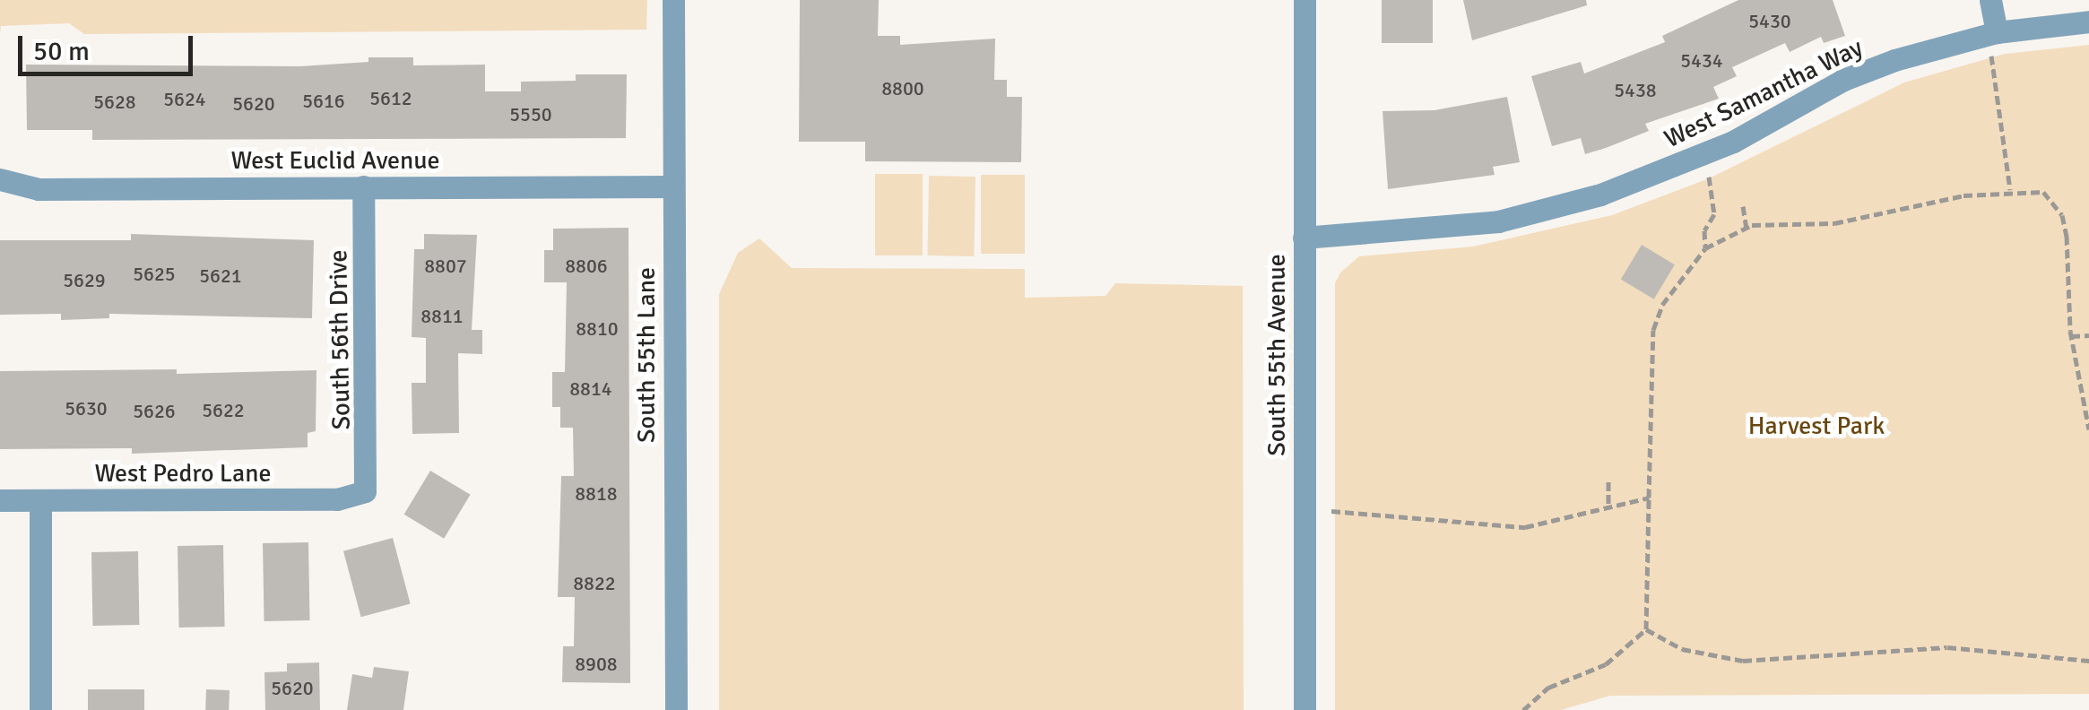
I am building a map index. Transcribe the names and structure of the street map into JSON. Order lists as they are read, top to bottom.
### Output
{
  "streets": {
    "street": [
      "West Samantha Way",
      "West Euclid Avenue",
      "South 56th Drive",
      "South 55th Lane",
      "South 55th Avenue",
      "West Pedro Lane"
    ]
  },
  "crossings": [
    ["West Samantha Way", "South 55th Avenue"],
    ["West Euclid Avenue", "South 56th Drive"],
    ["West Euclid Avenue", "South 55th Lane"],
    ["South 56th Drive", "West Pedro Lane"]
  ],
  "parks": ["Harvest Park"],
  "house_numbers": [
    "5430",
    "5434",
    "8800",
    "5438",
    "5612",
    "5624",
    "5616",
    "5628",
    "5620",
    "5550",
    "8807",
    "8806",
    "5625",
    "5621",
    "5629",
    "8811",
    "8810",
    "8814",
    "5630",
    "5622",
    "5626",
    "8818",
    "8822",
    "8908",
    "5620"
  ],
  "scale_bar": "50 m"
}
